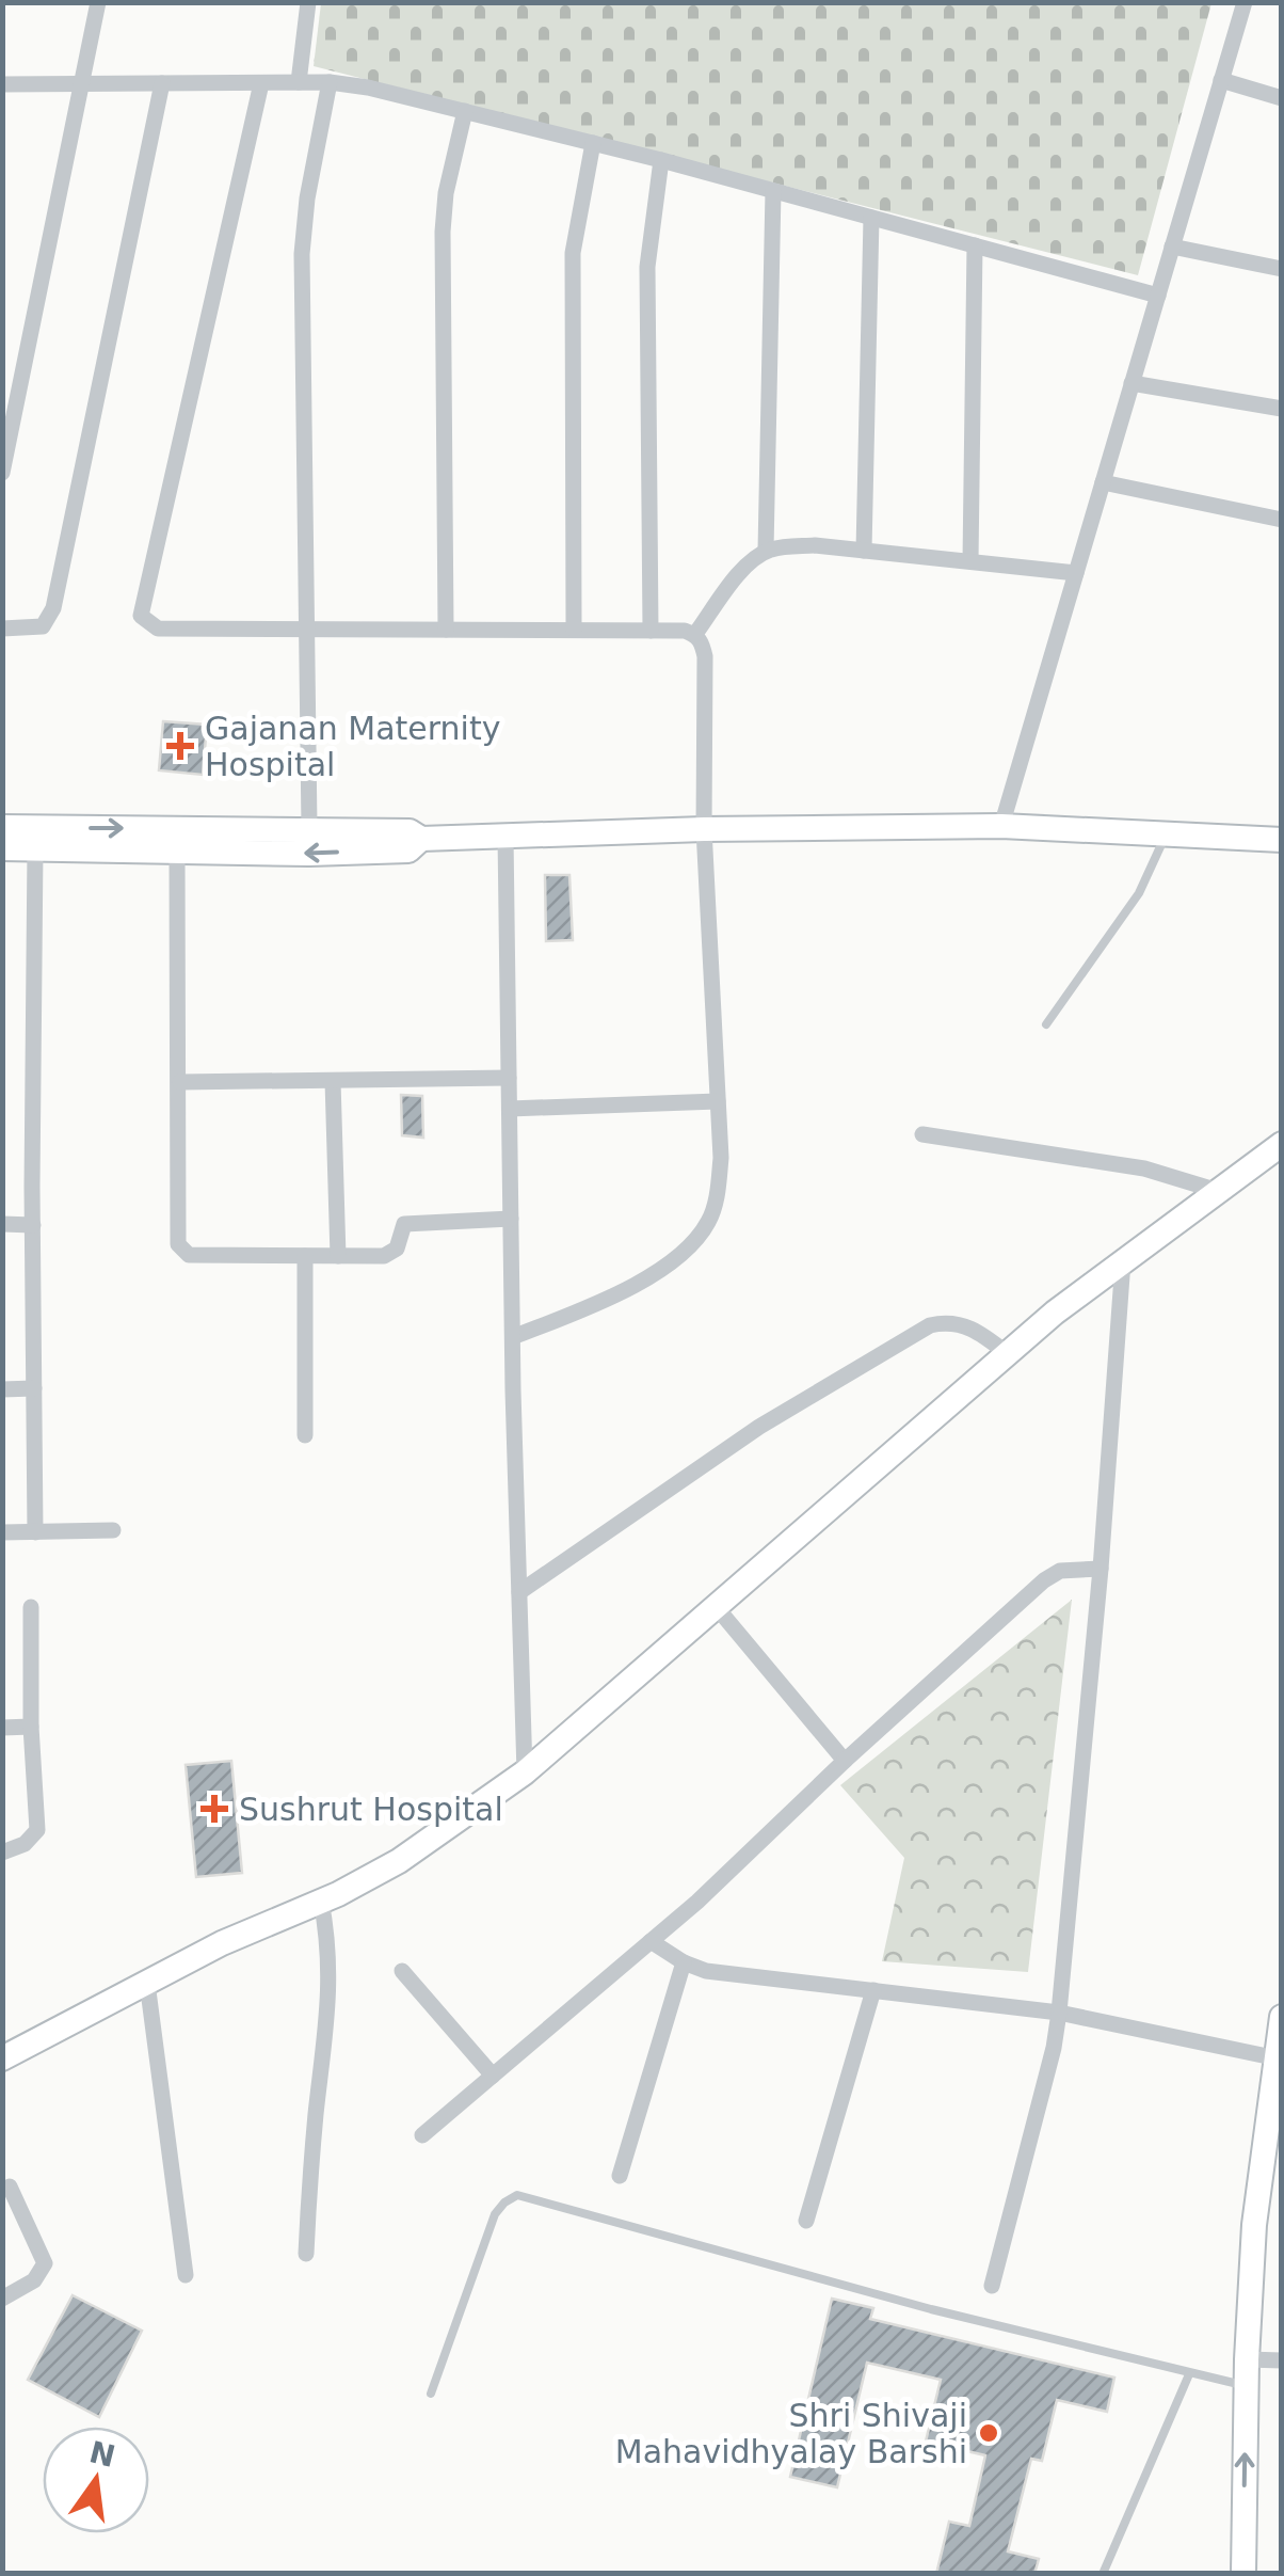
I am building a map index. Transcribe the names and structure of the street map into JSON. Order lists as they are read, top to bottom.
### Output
{
  "places": {
    "health": ["Gajanan Maternity Hospital", "Sushrut Hospital"],
    "other": ["Shri Shivaji Mahavidhyalay Barshi"]
  },
  "north": "top"
}
